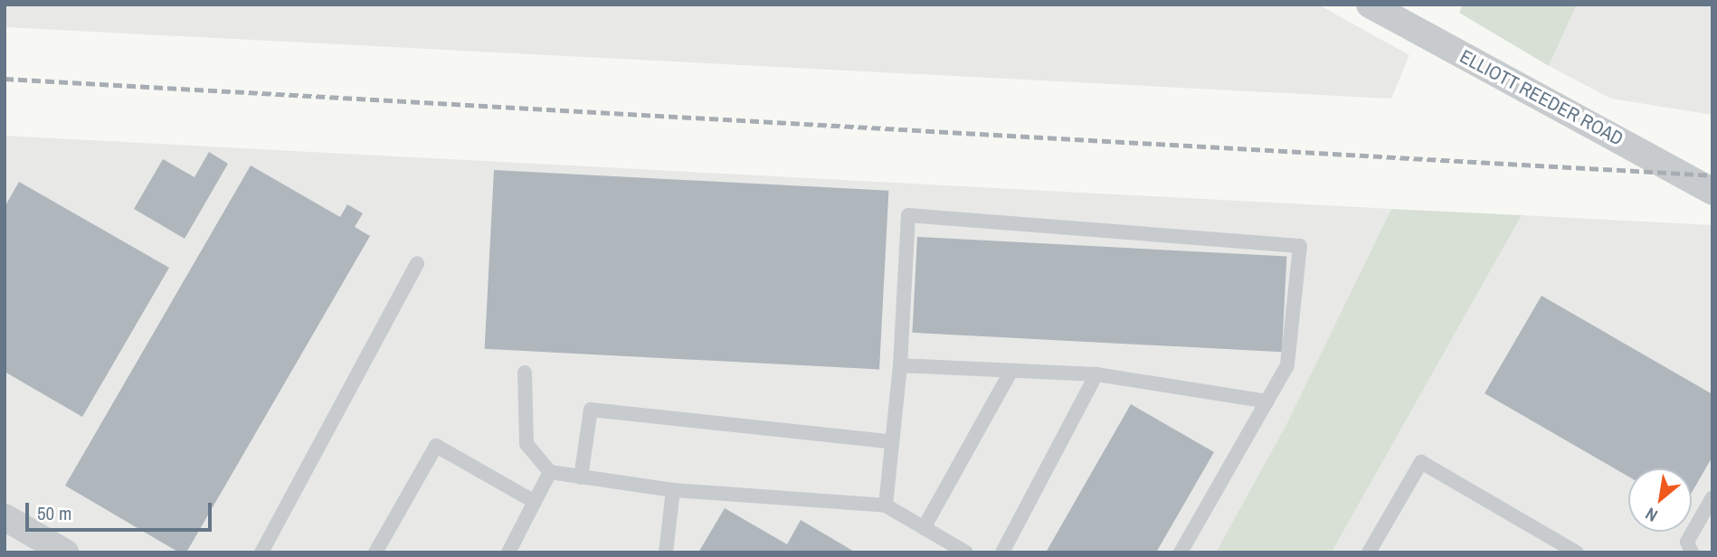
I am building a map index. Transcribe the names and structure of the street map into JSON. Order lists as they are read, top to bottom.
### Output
{
  "streets": {
    "street": ["ELLIOTT REEDER ROAD"]
  },
  "scale_bar": "50 m",
  "north": "bottom left"
}
